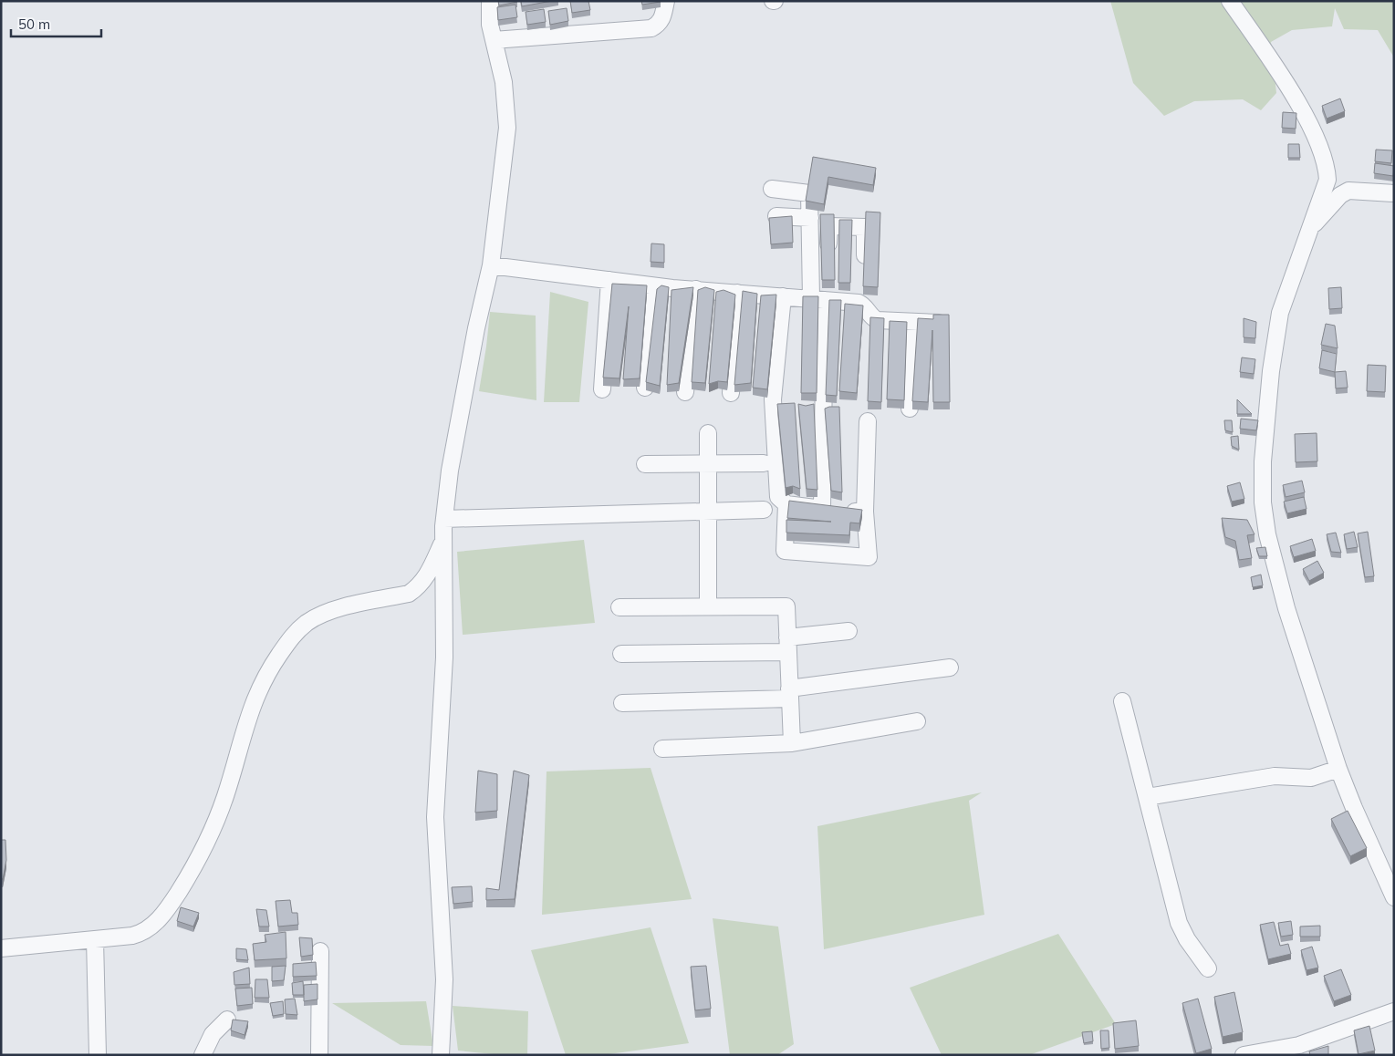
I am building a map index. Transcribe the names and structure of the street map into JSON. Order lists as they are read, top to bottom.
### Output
{
  "scale_bar": "50 m"
}
